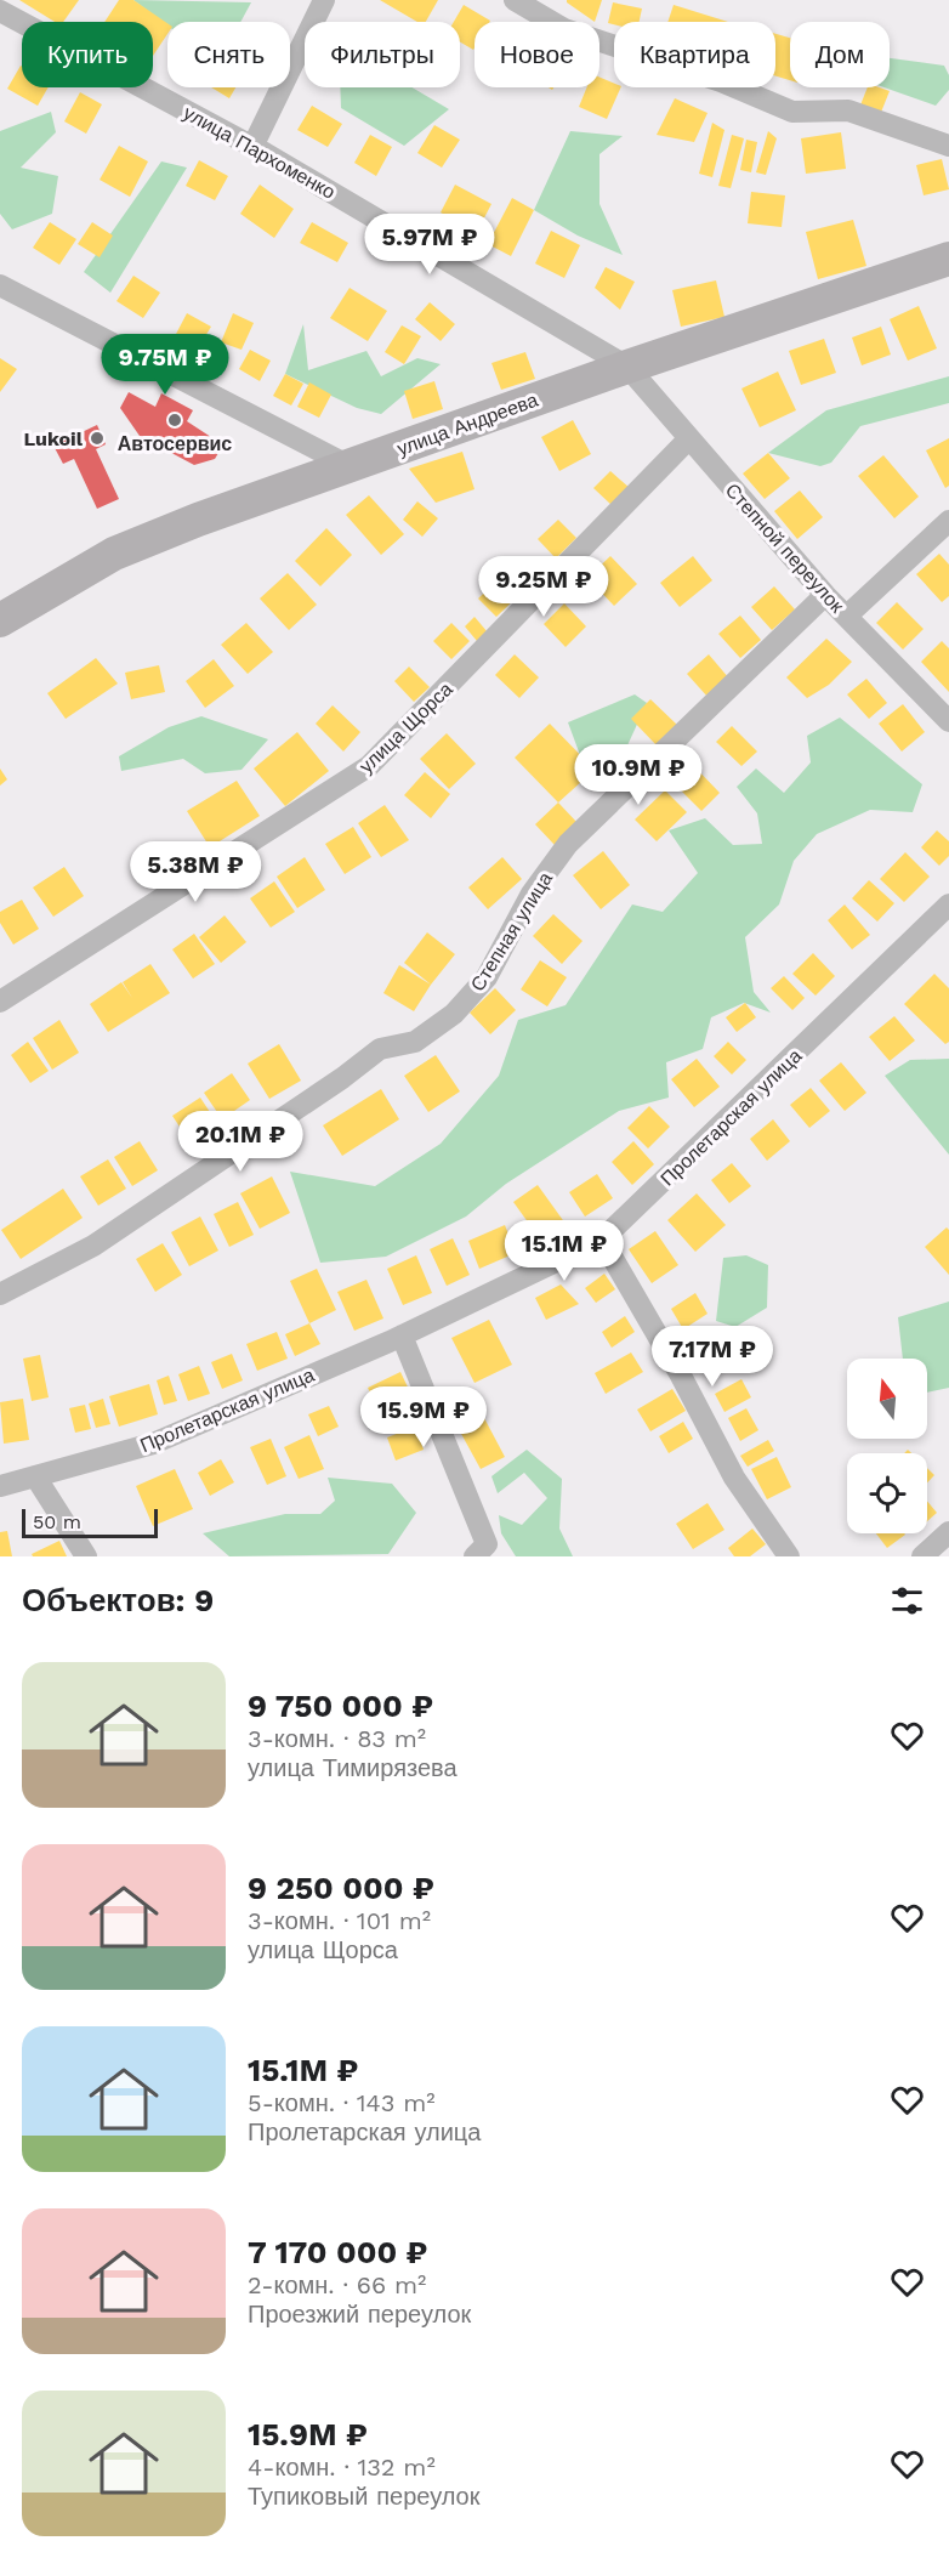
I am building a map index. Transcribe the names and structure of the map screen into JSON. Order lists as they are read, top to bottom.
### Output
{
  "streets": {
    "main road": ["улица Андреева"],
    "street": [
      "улица Пархоменко",
      "Степной переулок",
      "улица Щорса",
      "Степная улица",
      "Пролетарская улица"
    ]
  },
  "crossings": [
    ["улица Пархоменко", "улица Андреева"],
    ["улица Пархоменко", "Степной переулок"],
    ["улица Андреева", "Степной переулок"],
    ["Степной переулок", "улица Щорса"],
    ["Степной переулок", "Степная улица"]
  ],
  "places": ["Автосервис", "Lukoil"],
  "scale_bar": "50 m",
  "north": "top",
  "page": {
    "chip": [
      "Купить",
      "Снять",
      "Фильтры",
      "Новое",
      "Квартира",
      "Дом"
    ],
    "price": [
      "5.97M ₽",
      "9.75M ₽",
      "9.25M ₽",
      "10.9M ₽",
      "5.38M ₽",
      "20.1M ₽",
      "15.1M ₽",
      "7.17M ₽",
      "15.9M ₽"
    ],
    "scale": "50 m",
    "heading": "Объектов: 9",
    "list": [
      {
        "name": "9 750 000 ₽",
        "note": "3-комн. · 83 m² · улица Тимирязева"
      },
      {
        "name": "9 250 000 ₽",
        "note": "3-комн. · 101 m² · улица Щорса"
      },
      {
        "name": "15.1M ₽",
        "note": "5-комн. · 143 m² · Пролетарская улица"
      },
      {
        "name": "7 170 000 ₽",
        "note": "2-комн. · 66 m² · Проезжий переулок"
      },
      {
        "name": "15.9M ₽",
        "note": "4-комн. · 132 m² · Тупиковый переулок"
      }
    ]
  }
}
